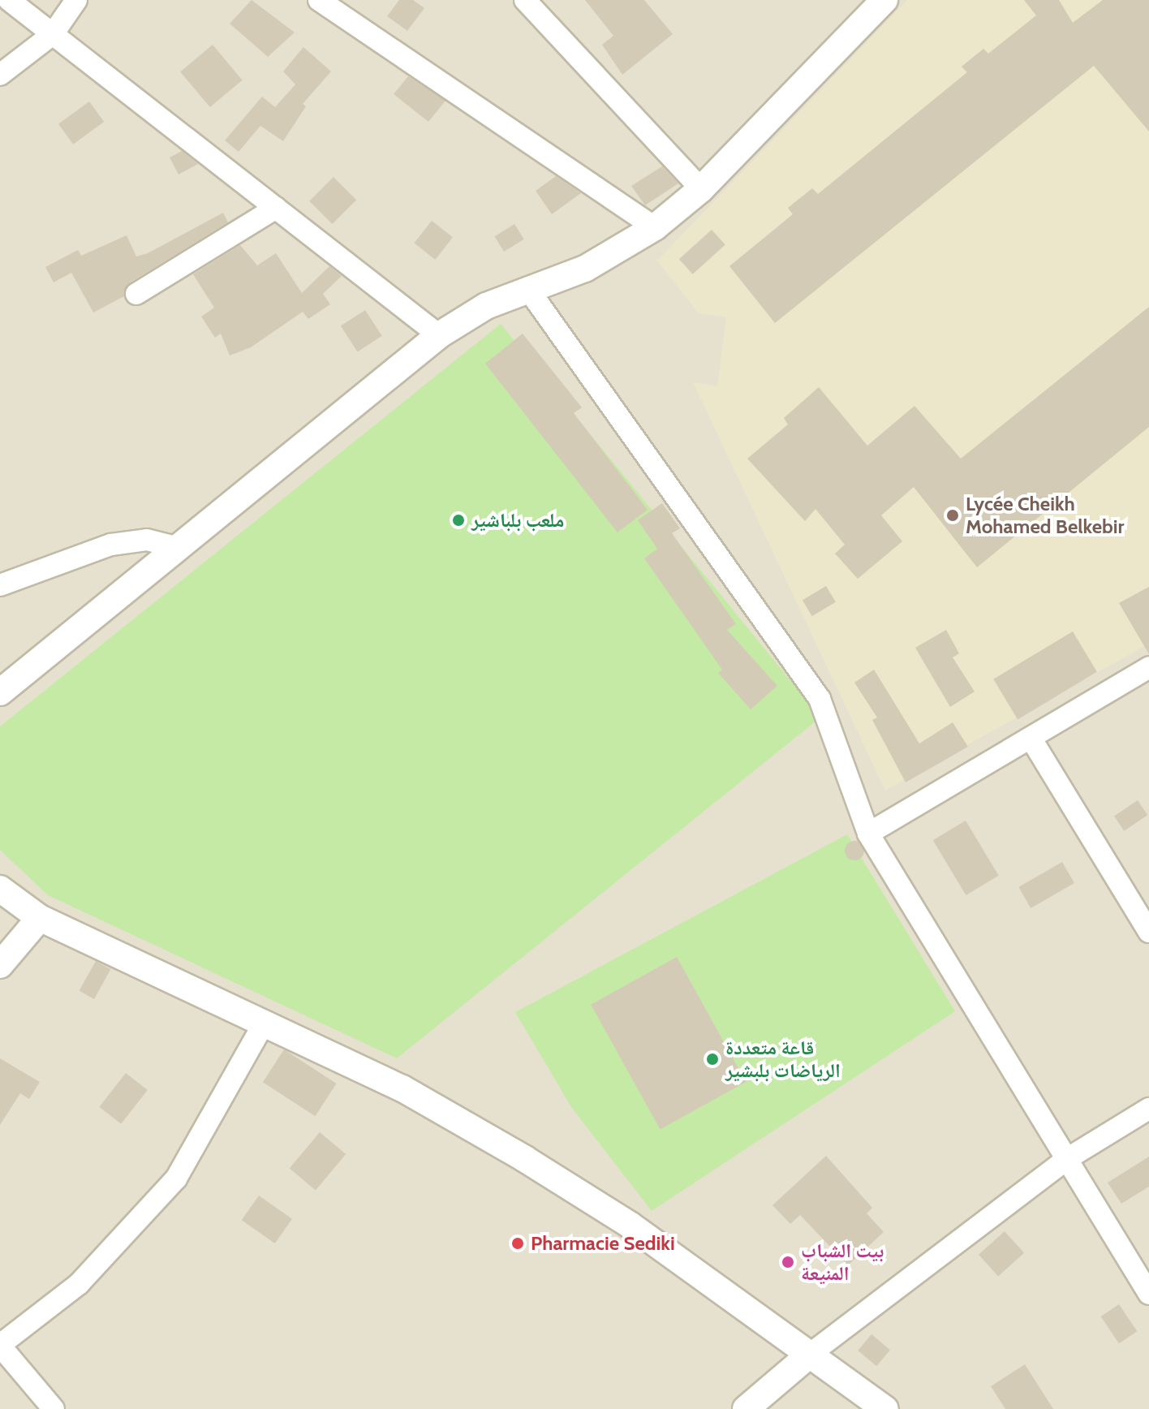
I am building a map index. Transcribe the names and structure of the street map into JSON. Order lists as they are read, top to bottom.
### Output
{
  "places": [
    "Lycée Cheikh Mohamed Belkebir",
    "ملعب بلباشير",
    "قاعة متعددة الرياضات بلبشير",
    "Pharmacie Sediki",
    "بيت الشباب المنيعة"
  ]
}
